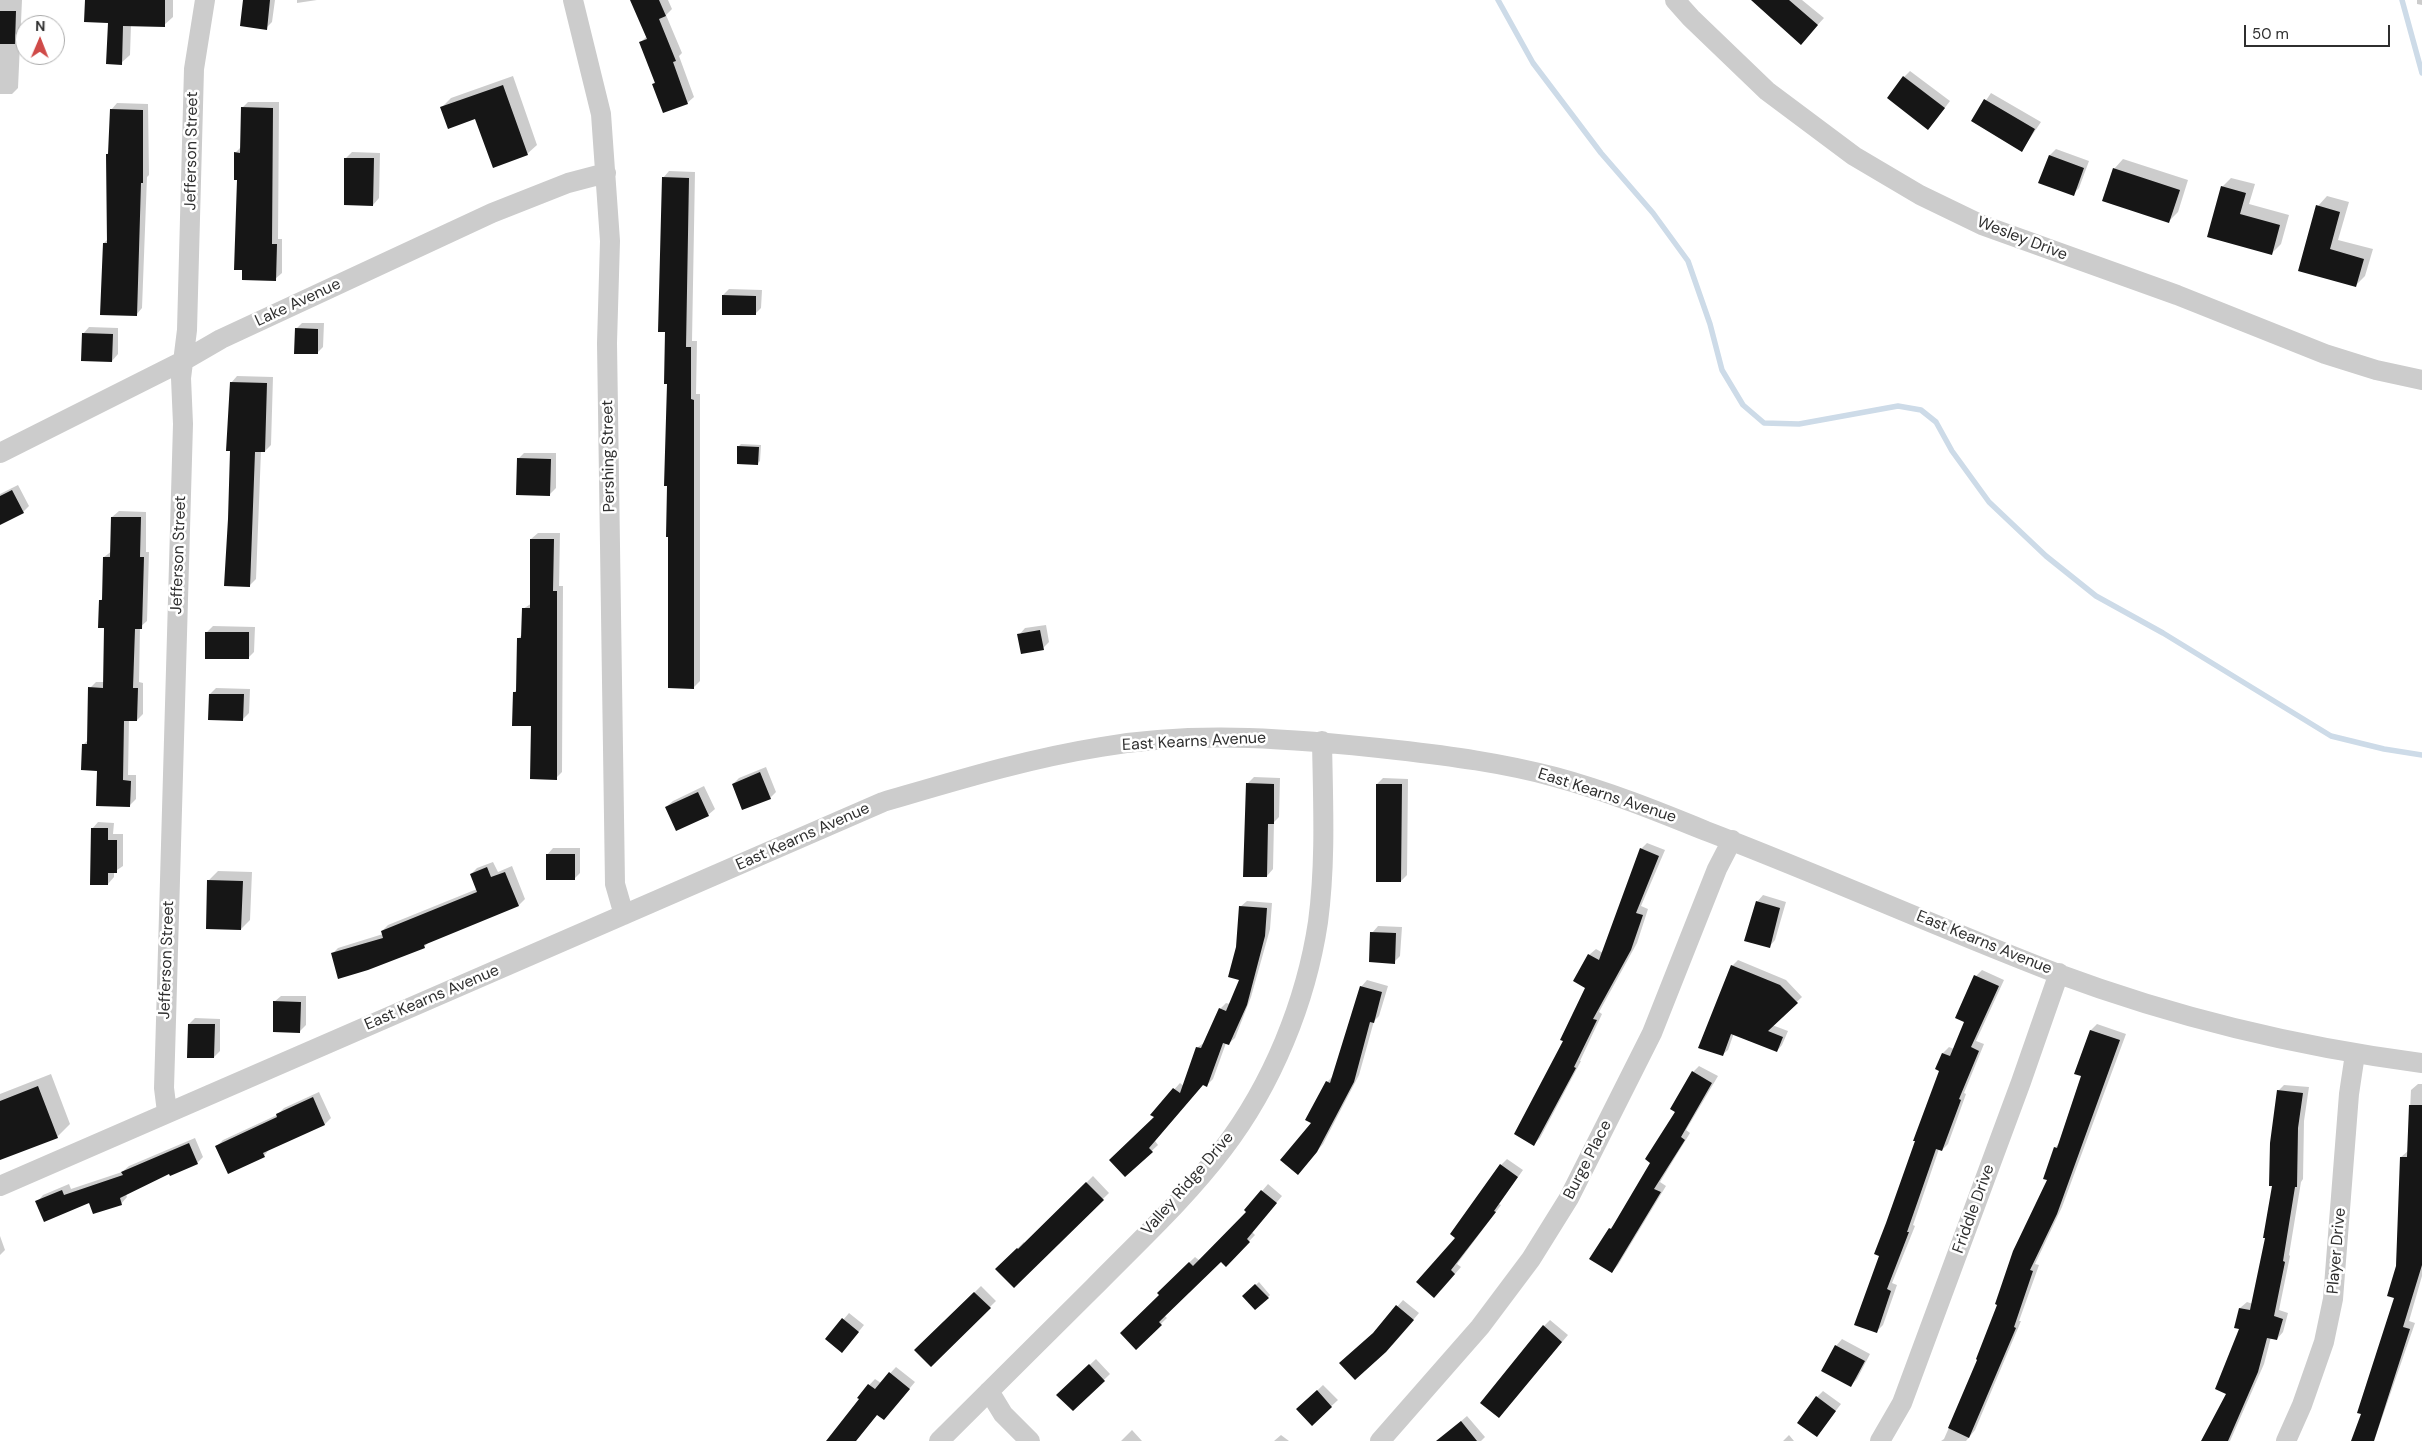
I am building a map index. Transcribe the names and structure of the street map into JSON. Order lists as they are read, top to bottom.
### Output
{
  "streets": {
    "street": [
      "Jefferson Street",
      "Wesley Drive",
      "Lake Avenue",
      "Pershing Street",
      "East Kearns Avenue",
      "Burge Place",
      "Valley Ridge Drive",
      "Friddle Drive",
      "Player Drive"
    ]
  },
  "crossings": [
    ["Jefferson Street", "Lake Avenue"],
    ["Jefferson Street", "East Kearns Avenue"],
    ["Lake Avenue", "Pershing Street"],
    ["Pershing Street", "East Kearns Avenue"],
    ["East Kearns Avenue", "Burge Place"],
    ["East Kearns Avenue", "Valley Ridge Drive"],
    ["East Kearns Avenue", "Friddle Drive"],
    ["East Kearns Avenue", "Player Drive"]
  ],
  "scale_bar": "50 m",
  "north": "top"
}
